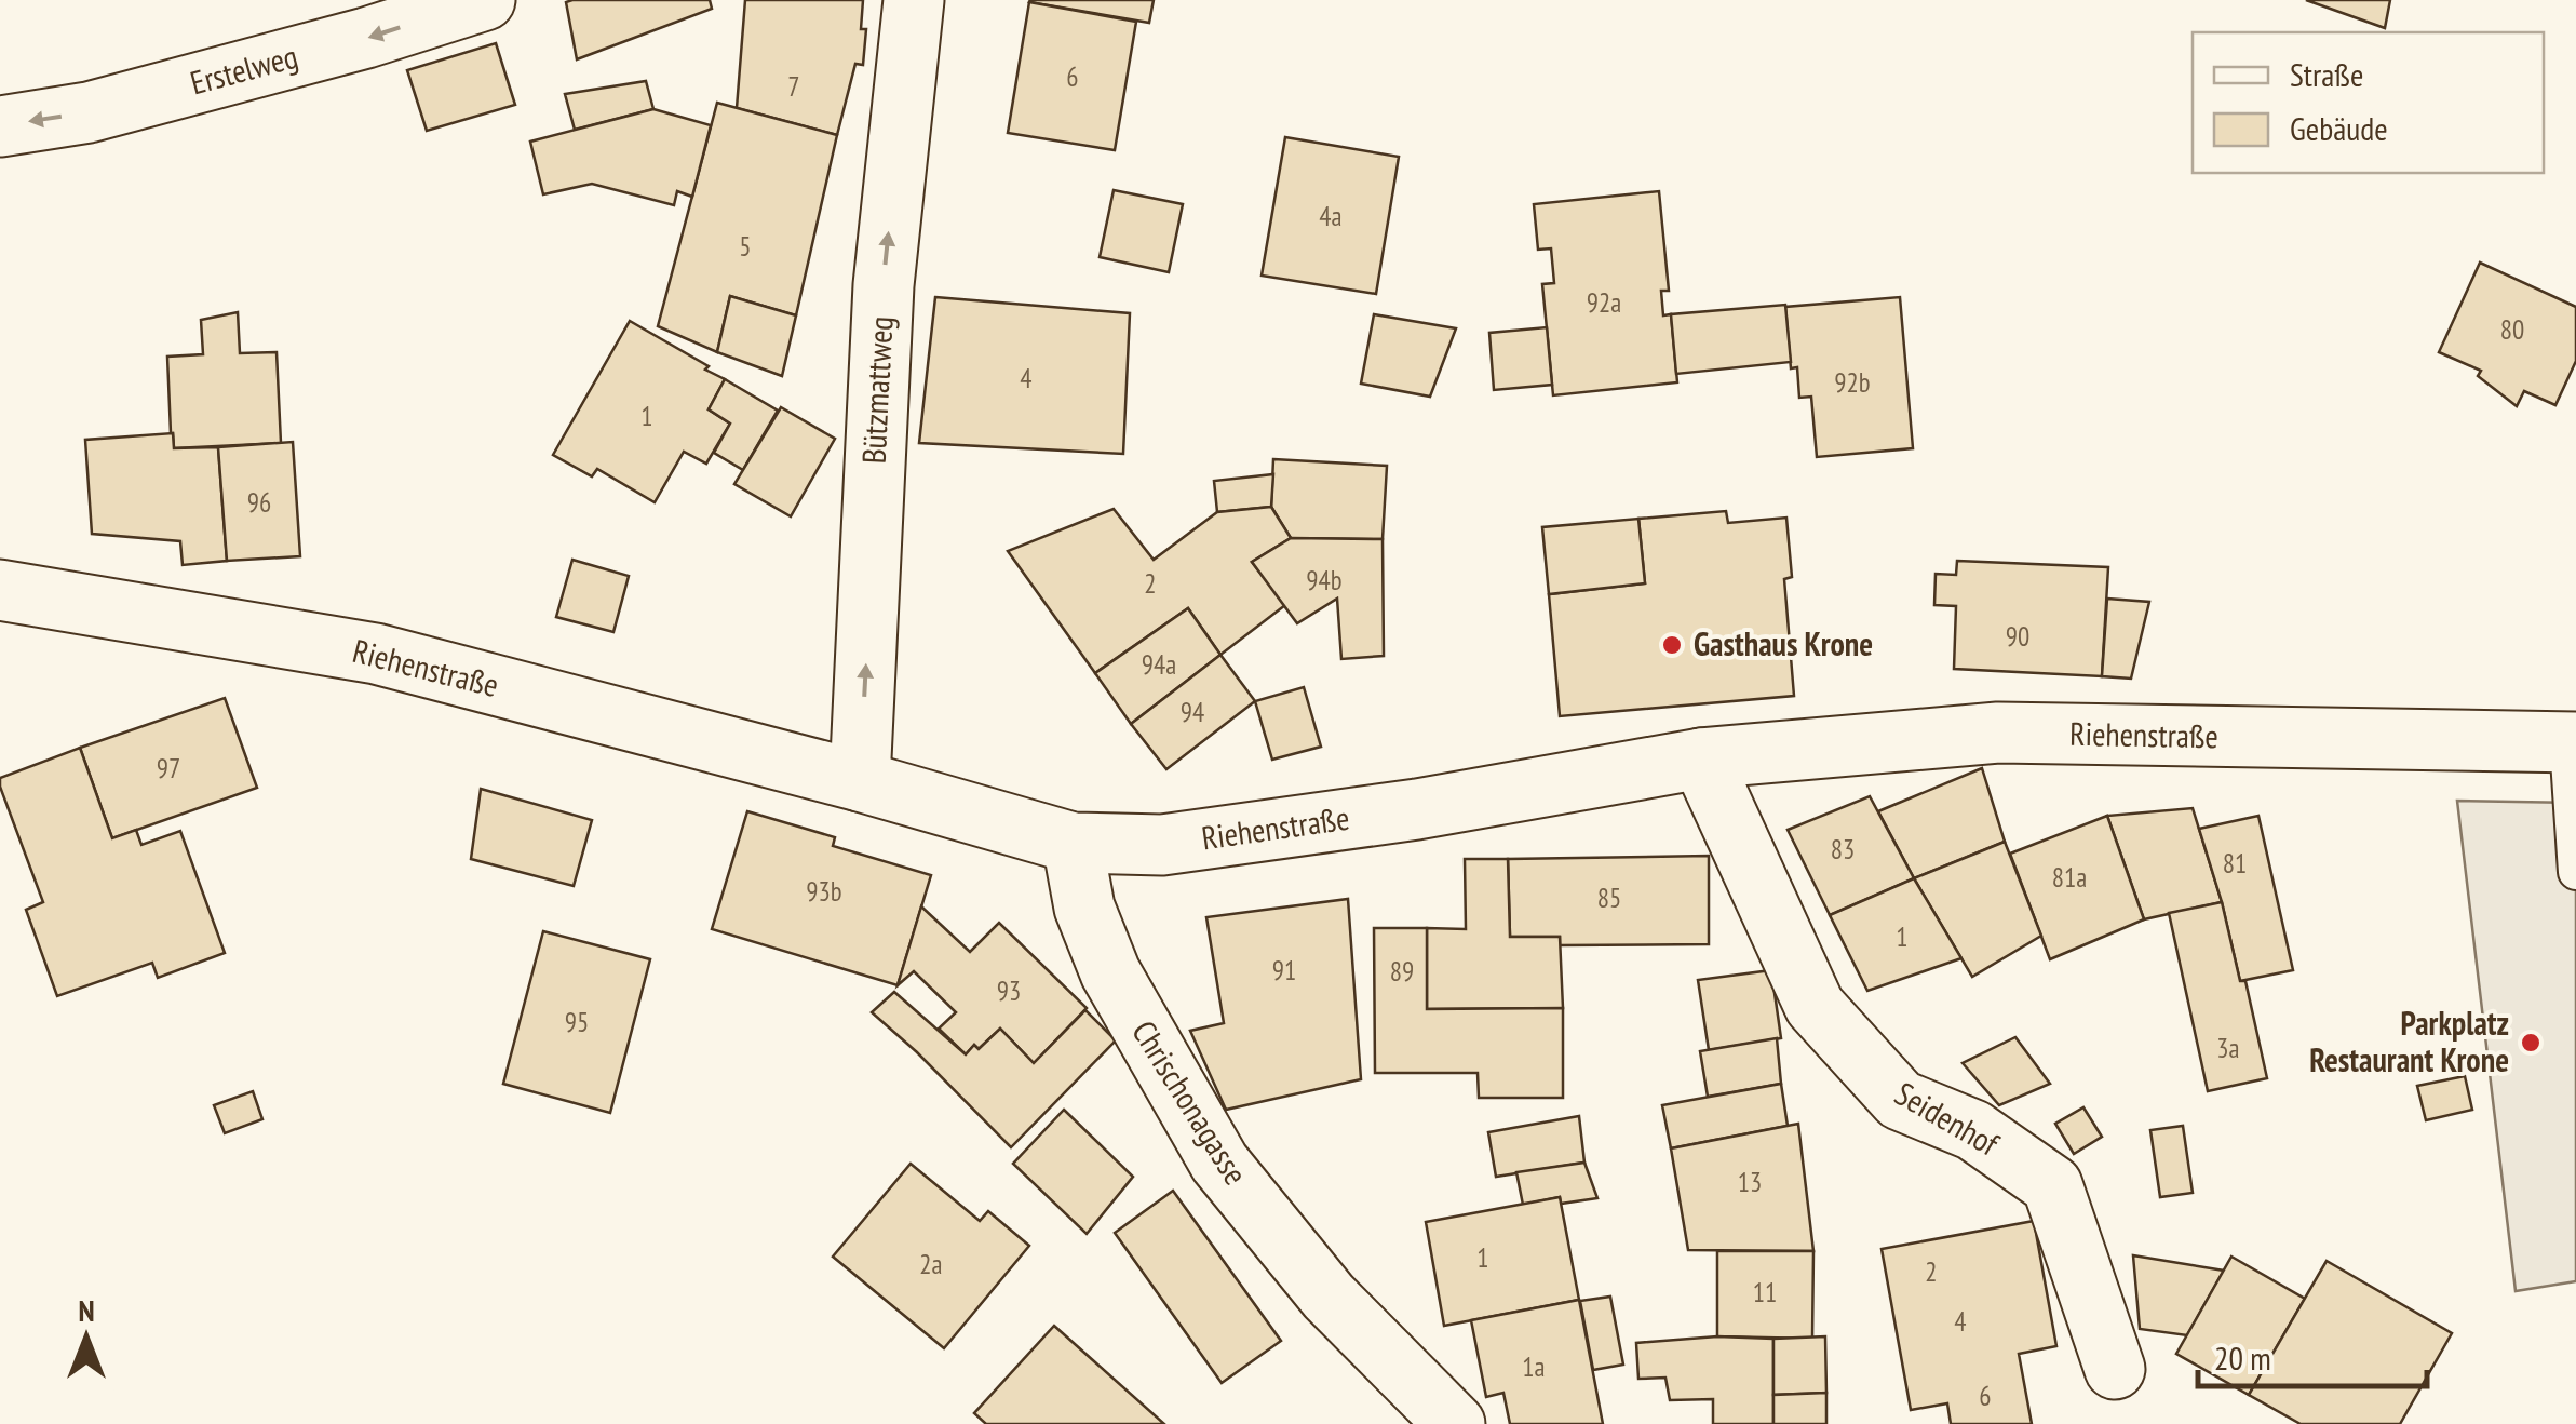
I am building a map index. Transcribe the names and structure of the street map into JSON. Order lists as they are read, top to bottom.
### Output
{
  "streets": {
    "street": [
      "Erstelweg",
      "Bützmattweg",
      "Riehenstraße",
      "Chrischonagasse",
      "Seidenhof"
    ]
  },
  "crossings": [
    ["Bützmattweg", "Riehenstraße"],
    ["Riehenstraße", "Chrischonagasse"],
    ["Riehenstraße", "Seidenhof"]
  ],
  "one_way": ["Erstelweg", "Bützmattweg"],
  "places": ["Gasthaus Krone", "Parkplatz Restaurant Krone"],
  "house_numbers": [
    "6",
    "7",
    "4a",
    "5",
    "92a",
    "80",
    "4",
    "92b",
    "1",
    "96",
    "94b",
    "2",
    "90",
    "94a",
    "94",
    "97",
    "83",
    "81",
    "81a",
    "93b",
    "85",
    "1",
    "91",
    "89",
    "93",
    "95",
    "3a",
    "13",
    "1",
    "2a",
    "2",
    "11",
    "4",
    "1a",
    "6"
  ],
  "legend": ["Straße", "Gebäude"],
  "scale_bar": "20 m",
  "north": "top"
}
